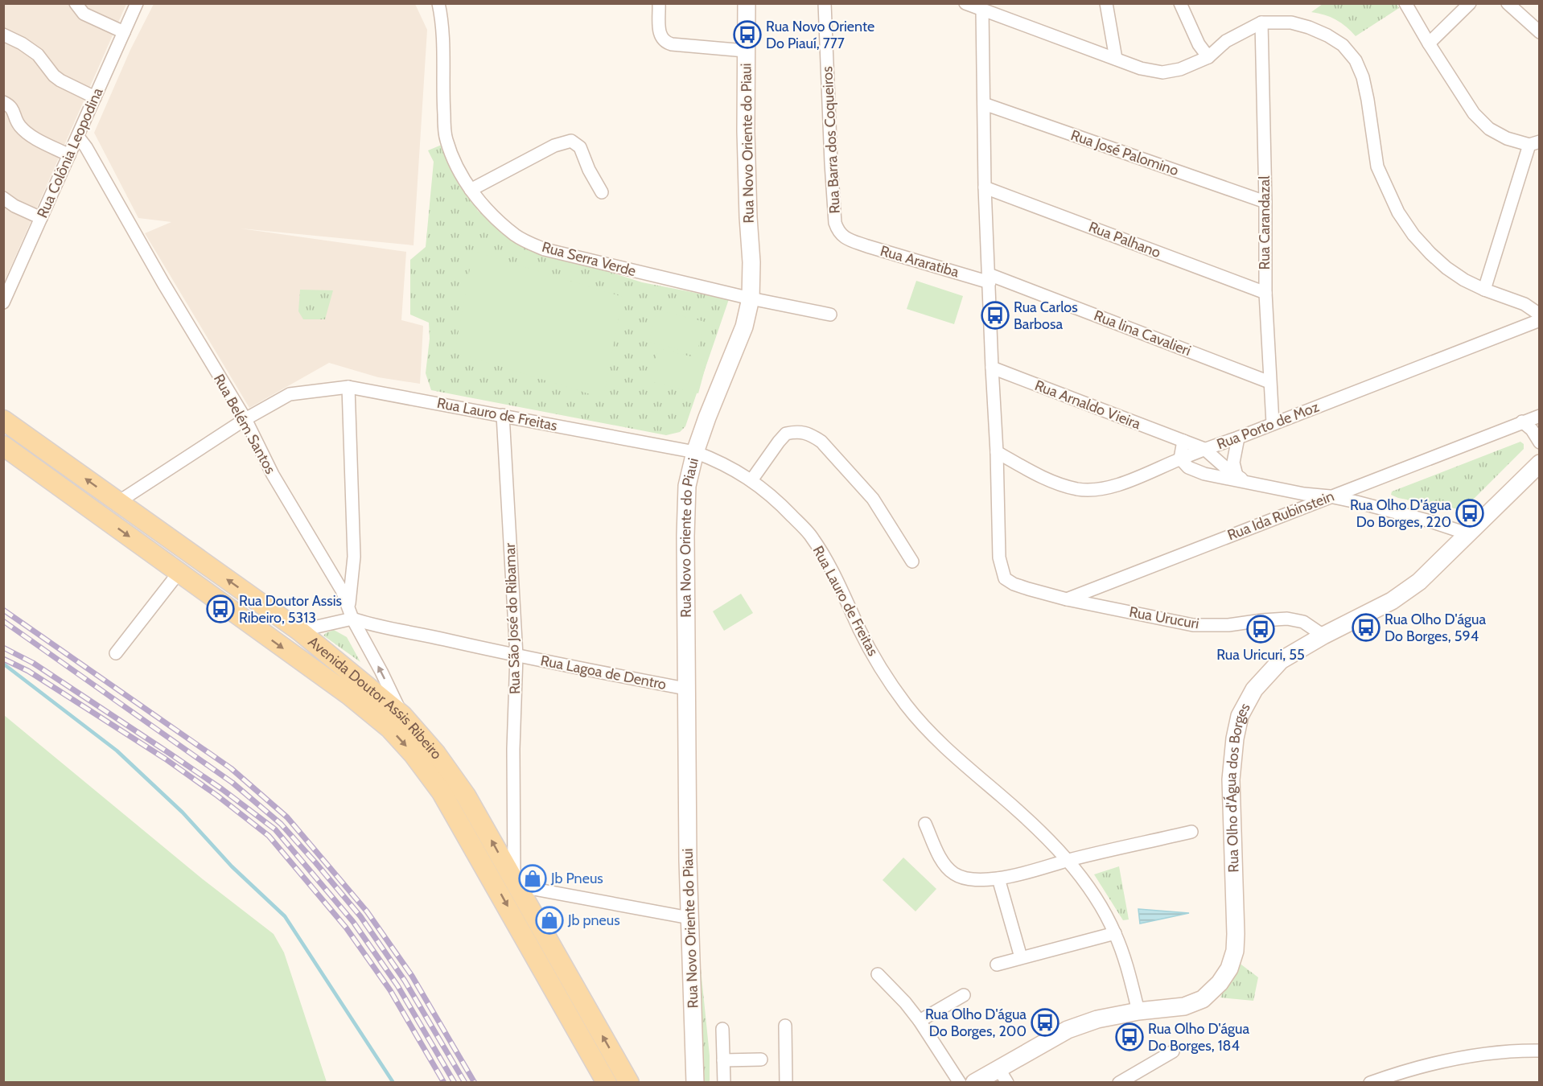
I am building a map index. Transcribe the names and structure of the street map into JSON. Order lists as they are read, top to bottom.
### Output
{
  "streets": {
    "main road": ["Avenida Doutor Assis Ribeiro"],
    "street": [
      "Rua Barra dos Coqueiros",
      "Rua Novo Oriente do Piaui",
      "Rua Colônia Leopodina",
      "Rua José Palomino",
      "Rua Carandazal",
      "Rua Palhano",
      "Rua Serra Verde",
      "Rua Araratiba",
      "Rua lina Cavalieri",
      "Rua Arnaldo Vieira",
      "Rua Lauro de Freitas",
      "Rua Belém Santos",
      "Rua Porto de Moz",
      "Rua Ida Rubinstein",
      "Rua Urucuri",
      "Rua São José do Ribamar",
      "Rua Lagoa de Dentro",
      "Rua Olho d'Água dos Borges"
    ]
  },
  "crossings": [
    ["Rua Barra dos Coqueiros", "Rua Araratiba"],
    ["Rua Novo Oriente do Piaui", "Rua Serra Verde"],
    ["Rua Novo Oriente do Piaui", "Rua Lauro de Freitas"],
    ["Rua Novo Oriente do Piaui", "Rua Lagoa de Dentro"],
    ["Rua Colônia Leopodina", "Rua Belém Santos"],
    ["Rua José Palomino", "Rua Carandazal"],
    ["Rua Carandazal", "Rua Palhano"],
    ["Rua Carandazal", "Rua lina Cavalieri"],
    ["Rua Carandazal", "Rua Porto de Moz"],
    ["Rua Araratiba", "Rua lina Cavalieri"],
    ["Rua Arnaldo Vieira", "Rua Porto de Moz"],
    ["Rua Lauro de Freitas", "Rua Belém Santos"],
    ["Rua Lauro de Freitas", "Rua São José do Ribamar"],
    ["Rua Lauro de Freitas", "Avenida Doutor Assis Ribeiro"],
    ["Rua Lauro de Freitas", "Rua Olho d'Água dos Borges"],
    ["Rua Belém Santos", "Rua Lagoa de Dentro"],
    ["Rua Belém Santos", "Avenida Doutor Assis Ribeiro"],
    ["Rua Porto de Moz", "Rua Urucuri"],
    ["Rua Ida Rubinstein", "Rua Urucuri"],
    ["Rua Urucuri", "Rua Olho d'Água dos Borges"],
    ["Rua São José do Ribamar", "Rua Lagoa de Dentro"],
    ["Rua São José do Ribamar", "Avenida Doutor Assis Ribeiro"]
  ],
  "places": {
    "bus stop": [
      "Rua Novo Oriente Do Piauí, 777",
      "Rua Carlos Barbosa",
      "Rua Olho D'água Do Borges, 220",
      "Rua Doutor Assis Ribeiro, 5313",
      "Rua Olho D'água Do Borges, 594",
      "Rua Uricuri, 55",
      "Rua Olho D'água Do Borges, 200",
      "Rua Olho D'água Do Borges, 184"
    ],
    "shop": ["Jb Pneus", "Jb pneus"]
  }
}
